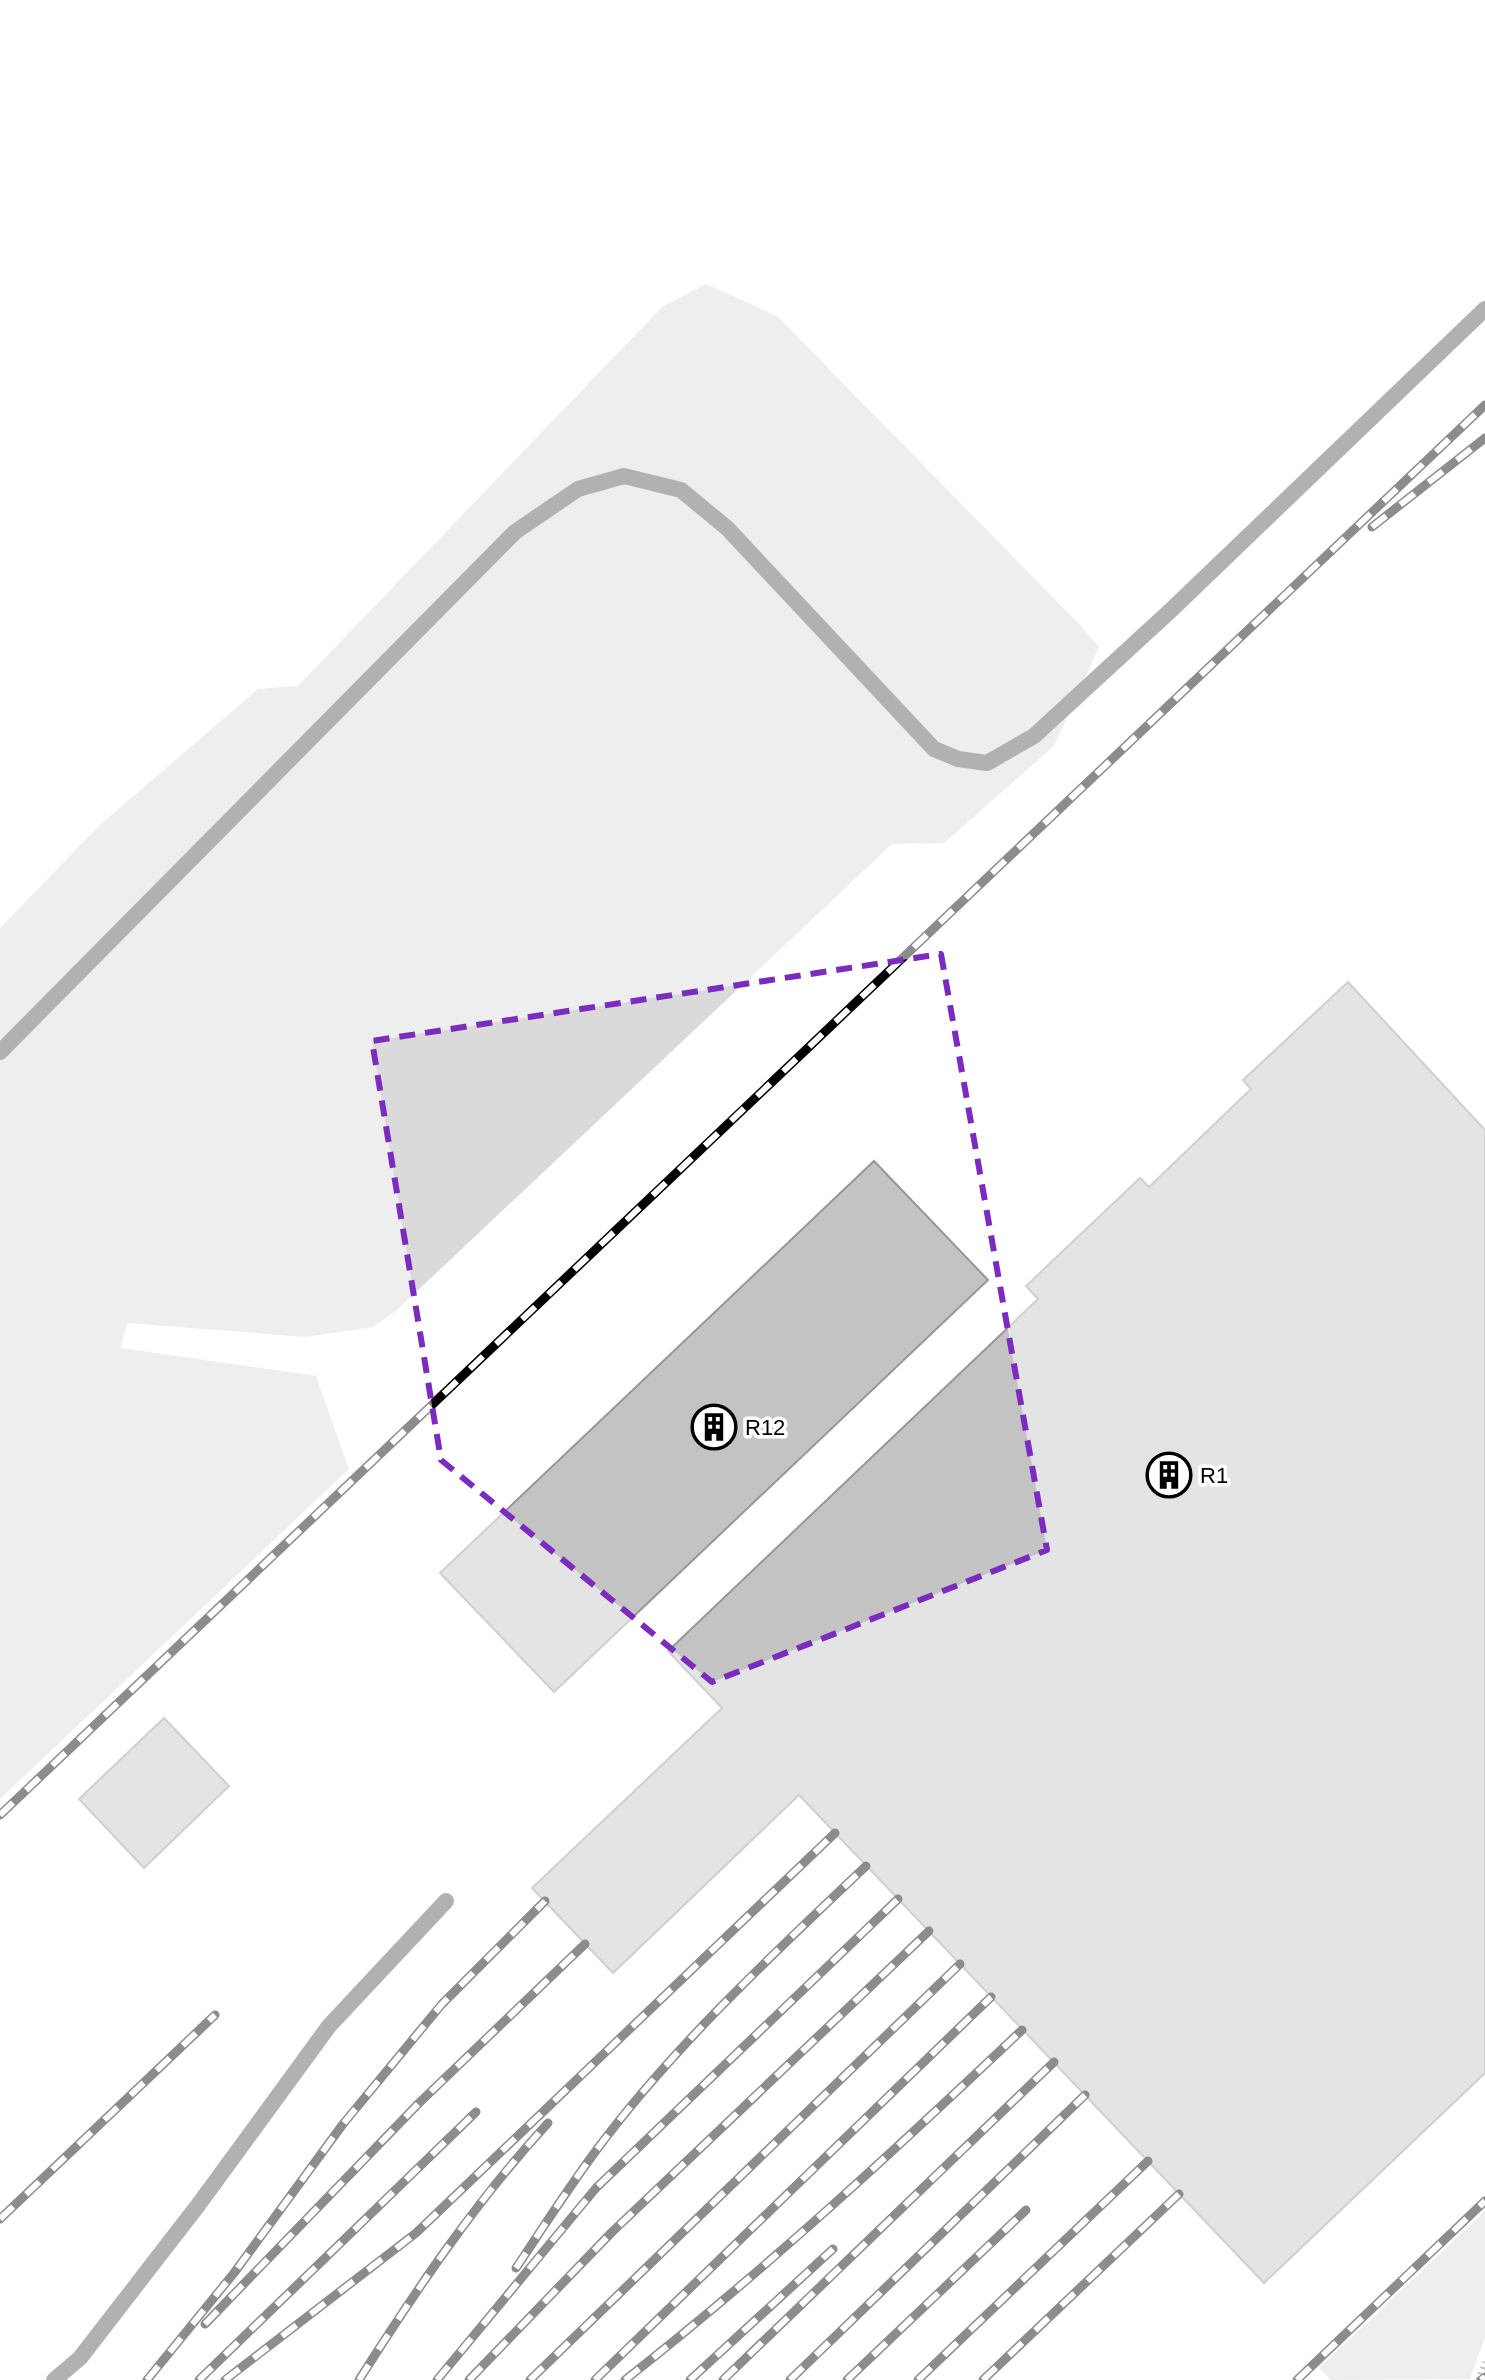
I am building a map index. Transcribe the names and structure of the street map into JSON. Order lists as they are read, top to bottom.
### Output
{
  "places": {
    "building": ["R12", "R1"]
  }
}
